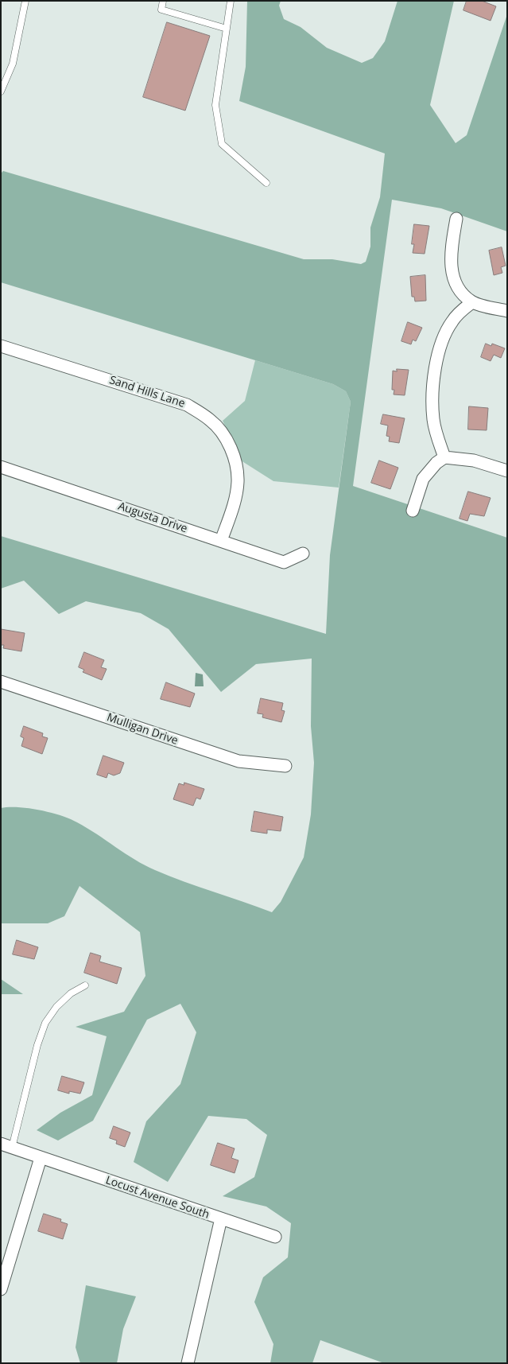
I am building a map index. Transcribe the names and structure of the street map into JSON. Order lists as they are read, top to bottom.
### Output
{
  "streets": {
    "street": [
      "Sand Hills Lane",
      "Augusta Drive",
      "Mulligan Drive",
      "Locust Avenue South"
    ]
  },
  "crossings": [
    ["Sand Hills Lane", "Augusta Drive"]
  ]
}
